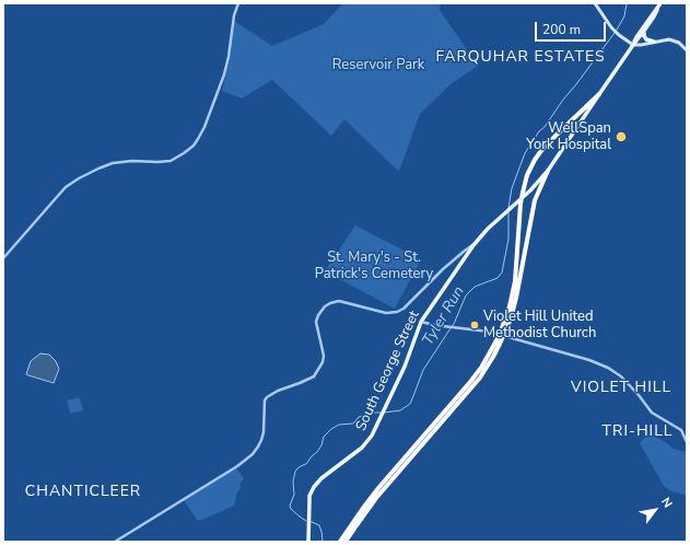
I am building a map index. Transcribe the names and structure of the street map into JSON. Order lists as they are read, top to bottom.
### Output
{
  "streets": {
    "main road": ["South George Street"]
  },
  "districts": [
    "FARQUHAR ESTATES",
    "VIOLET HILL",
    "TRI-HILL",
    "CHANTICLEER"
  ],
  "water": ["Tyler Run"],
  "parks": ["Reservoir Park", "St. Mary's - St. Patrick's Cemetery"],
  "places": ["WellSpan York Hospital", "Violet Hill United Methodist Church"],
  "scale_bar": "200 m",
  "north": "top right"
}
